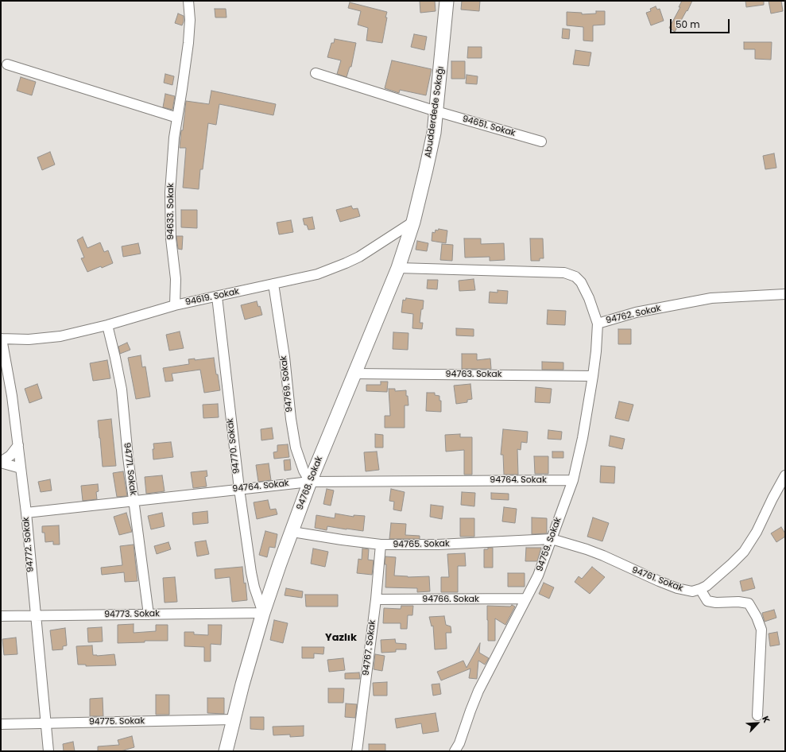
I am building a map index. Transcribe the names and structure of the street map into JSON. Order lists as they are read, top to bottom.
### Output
{
  "streets": {
    "street": [
      "Abudderdede Sokağı",
      "94651. Sokak",
      "94633. Sokak",
      "94619. Sokak",
      "94762. Sokak",
      "94763. Sokak",
      "94769. Sokak",
      "94770. Sokak",
      "94771. Sokak",
      "94764. Sokak",
      "94768. Sokak",
      "94772. Sokak",
      "94765. Sokak",
      "94759. Sokak",
      "94761. Sokak",
      "94766. Sokak",
      "94773. Sokak",
      "94767. Sokak",
      "94775. Sokak"
    ]
  },
  "crossings": [
    ["Abudderdede Sokağı", "94651. Sokak"],
    ["Abudderdede Sokağı", "94619. Sokak"],
    ["Abudderdede Sokağı", "94768. Sokak"],
    ["94633. Sokak", "94619. Sokak"],
    ["94619. Sokak", "94769. Sokak"],
    ["94619. Sokak", "94770. Sokak"],
    ["94619. Sokak", "94771. Sokak"],
    ["94619. Sokak", "94768. Sokak"],
    ["94619. Sokak", "94772. Sokak"],
    ["94762. Sokak", "94768. Sokak"],
    ["94762. Sokak", "94759. Sokak"],
    ["94763. Sokak", "94768. Sokak"],
    ["94763. Sokak", "94759. Sokak"],
    ["94769. Sokak", "94764. Sokak"],
    ["94769. Sokak", "94768. Sokak"],
    ["94770. Sokak", "94764. Sokak"],
    ["94770. Sokak", "94768. Sokak"],
    ["94770. Sokak", "94773. Sokak"],
    ["94771. Sokak", "94764. Sokak"],
    ["94771. Sokak", "94773. Sokak"],
    ["94764. Sokak", "94768. Sokak"],
    ["94764. Sokak", "94772. Sokak"],
    ["94764. Sokak", "94759. Sokak"],
    ["94768. Sokak", "94765. Sokak"],
    ["94768. Sokak", "94773. Sokak"],
    ["94768. Sokak", "94775. Sokak"],
    ["94772. Sokak", "94773. Sokak"],
    ["94772. Sokak", "94775. Sokak"],
    ["94765. Sokak", "94759. Sokak"],
    ["94765. Sokak", "94761. Sokak"],
    ["94765. Sokak", "94767. Sokak"],
    ["94759. Sokak", "94761. Sokak"],
    ["94759. Sokak", "94766. Sokak"],
    ["94766. Sokak", "94767. Sokak"]
  ],
  "districts": ["Yazlık"],
  "scale_bar": "50 m",
  "north": "top right"
}
